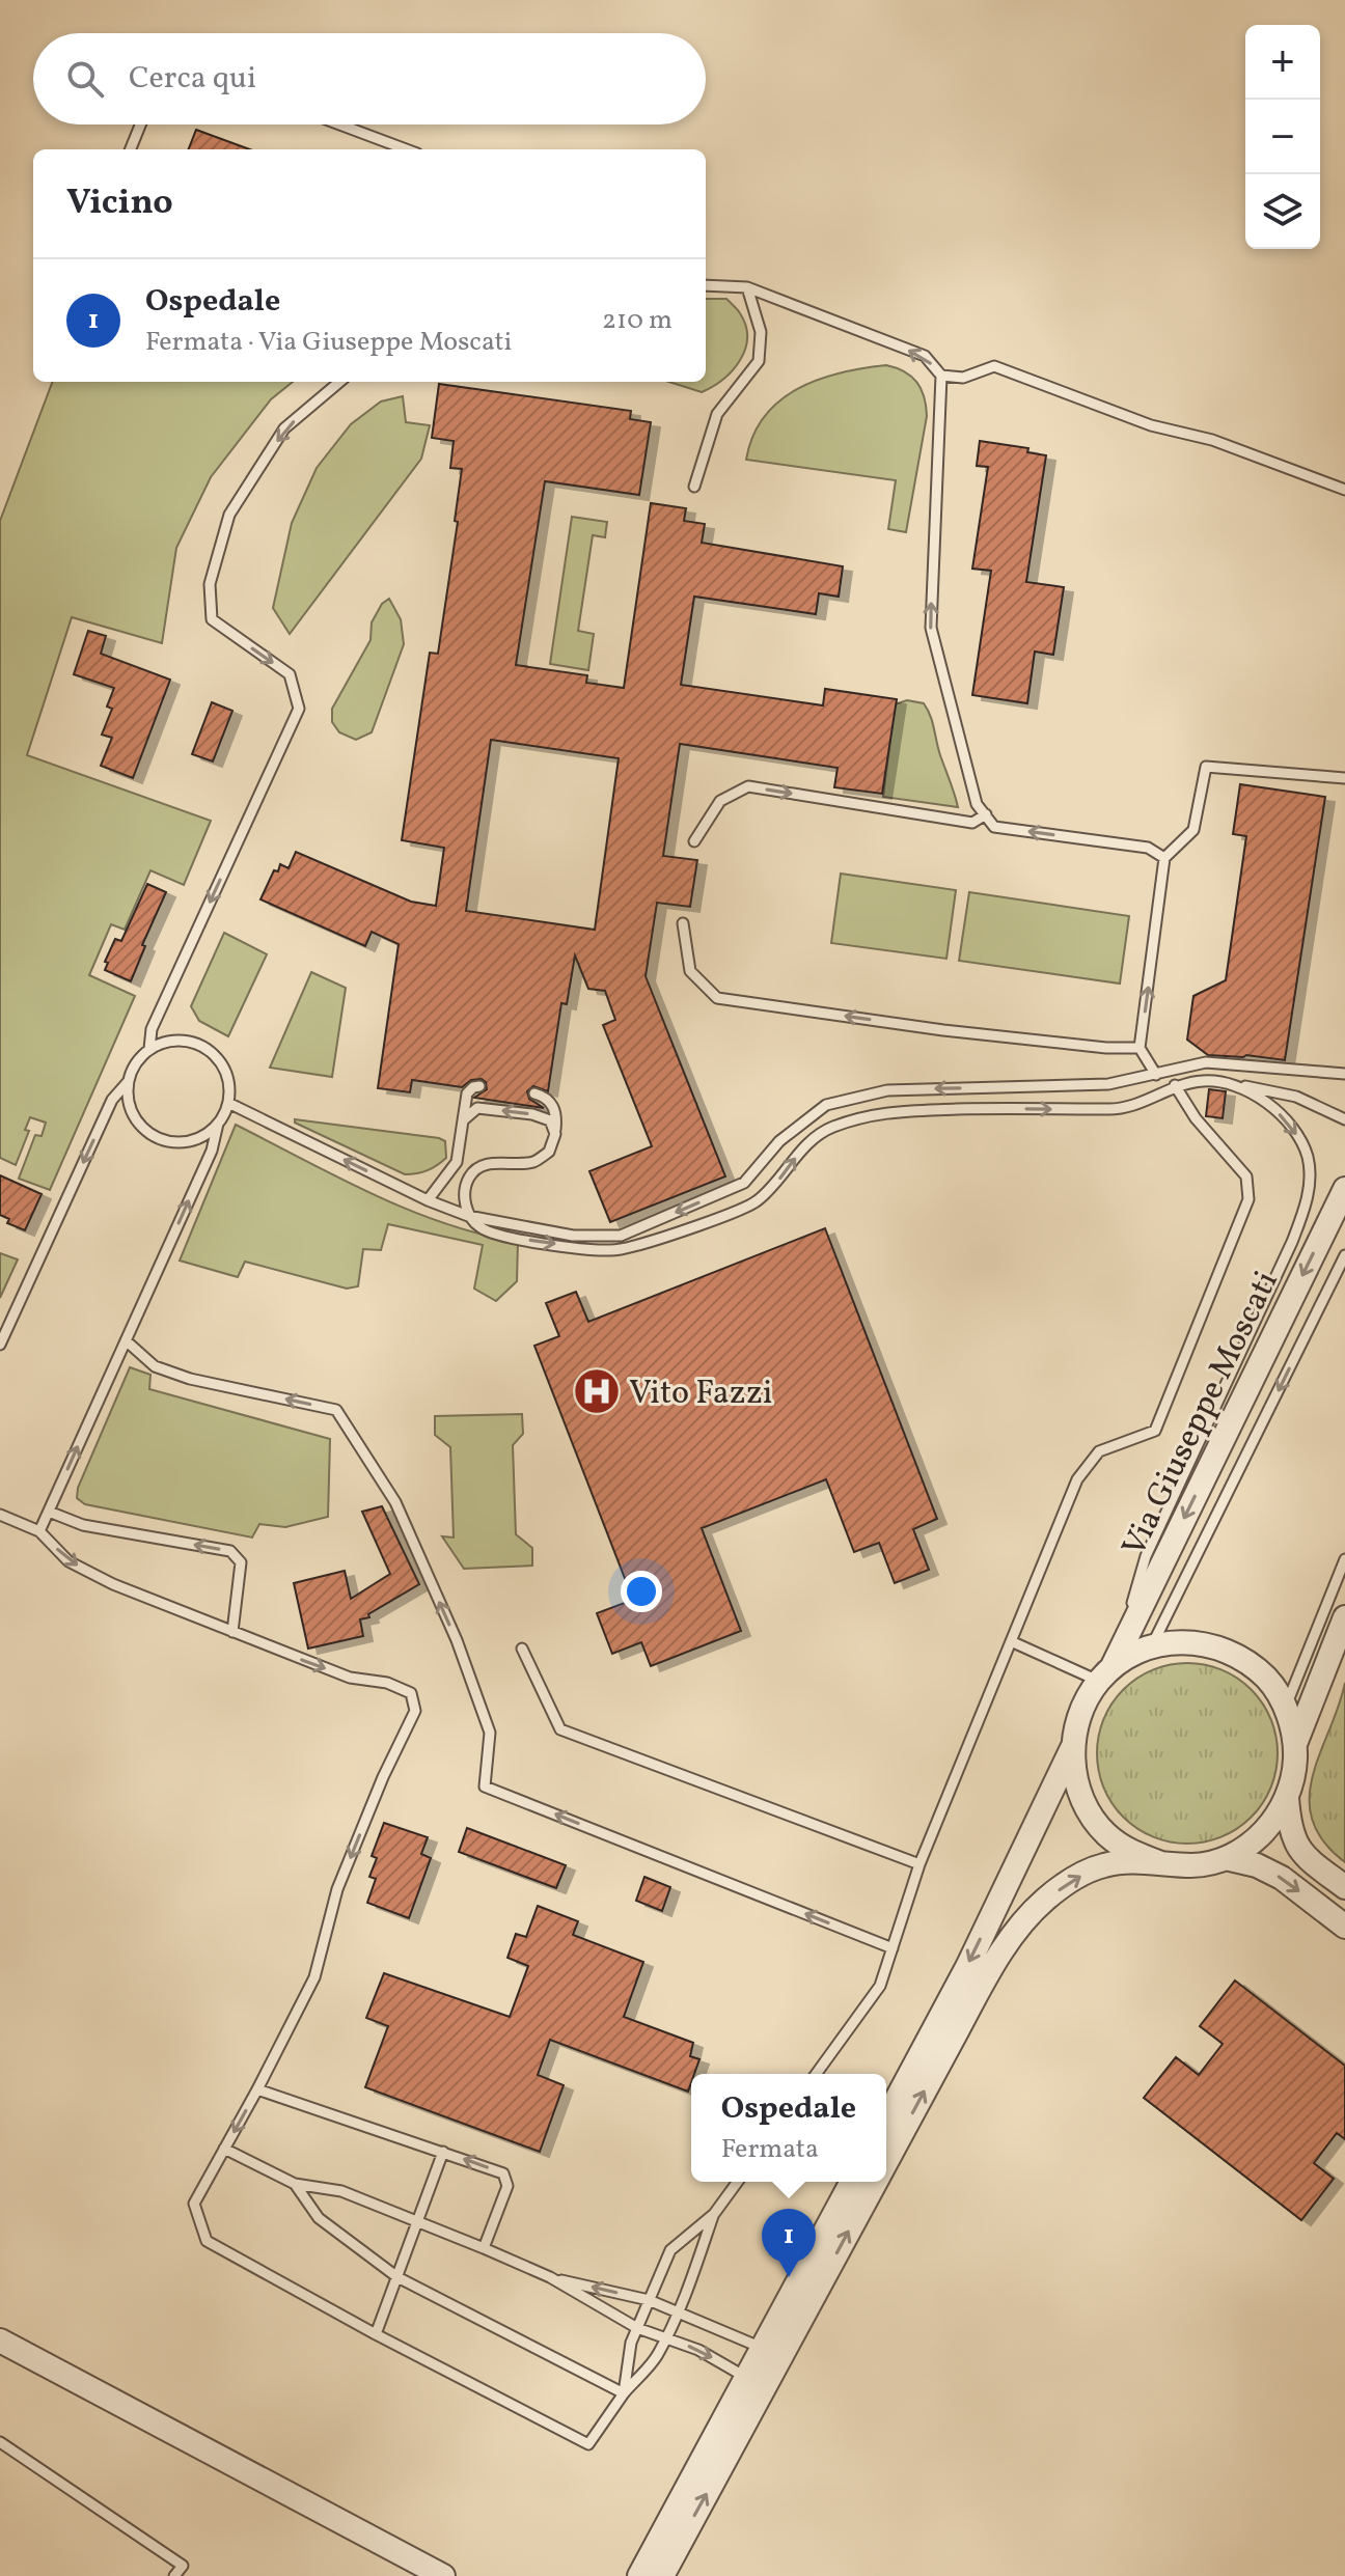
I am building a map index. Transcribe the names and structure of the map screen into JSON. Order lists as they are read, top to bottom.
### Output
{
  "streets": {
    "street": ["Via Giuseppe Moscati"]
  },
  "places": {
    "hospital": ["Vito Fazzi"]
  },
  "page": {
    "map_buttons": ["+", "−"],
    "search": "Cerca qui",
    "heading": "Vicino",
    "list": [
      {
        "mark": "1",
        "name": "Ospedale",
        "note": "Fermata · Via Giuseppe Moscati",
        "value": "210 m"
      }
    ],
    "popup": ["Ospedale", "Fermata"],
    "pins": "1"
  }
}
